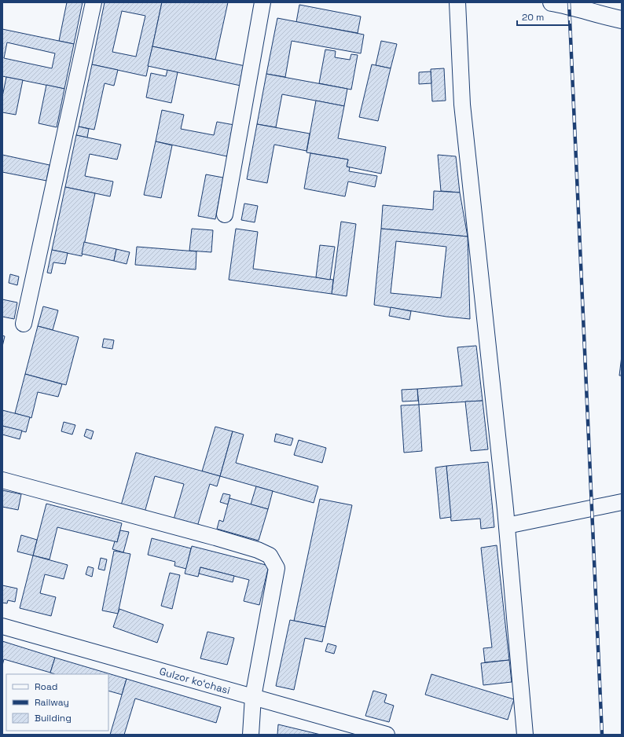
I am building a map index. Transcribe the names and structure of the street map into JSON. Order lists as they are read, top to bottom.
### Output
{
  "streets": {
    "street": ["Gulzor koʻchasi"]
  },
  "legend": ["Road", "Railway", "Building"],
  "scale_bar": "20 m"
}
